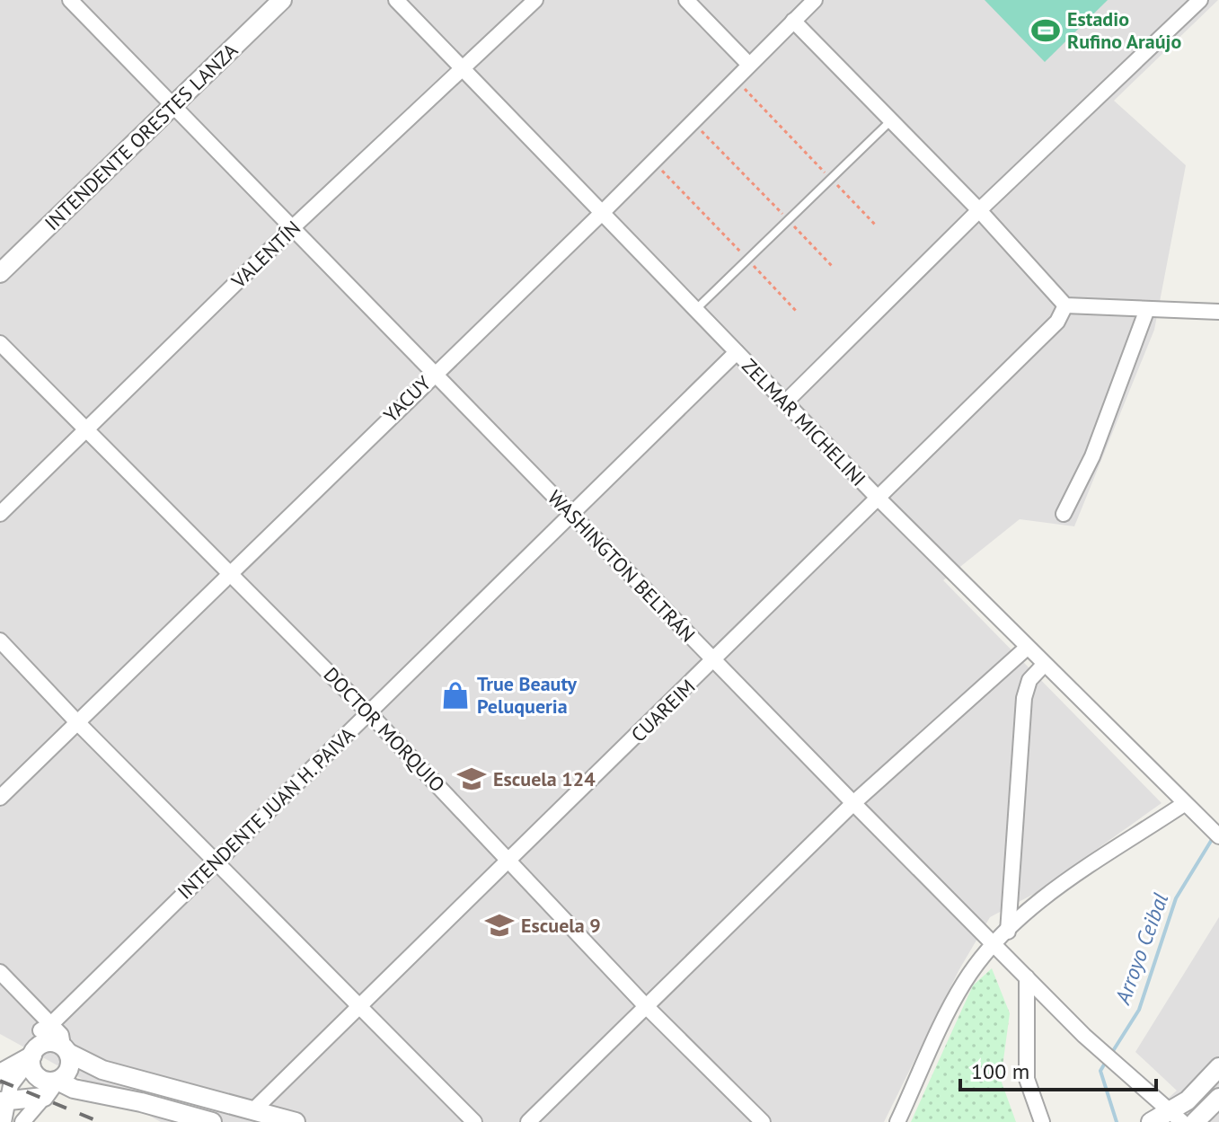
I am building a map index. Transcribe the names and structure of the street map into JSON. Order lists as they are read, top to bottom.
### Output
{
  "streets": {
    "street": [
      "INTENDENTE ORESTES LANZA",
      "VALENTÍN",
      "YACUY",
      "ZELMAR MICHELINI",
      "WASHINGTON BELTRÁN",
      "CUAREIM",
      "DOCTOR MORQUIO",
      "INTENDENTE JUAN H. PAIVA"
    ]
  },
  "crossings": [
    ["INTENDENTE ORESTES LANZA", "WASHINGTON BELTRÁN"],
    ["VALENTÍN", "ZELMAR MICHELINI"],
    ["VALENTÍN", "WASHINGTON BELTRÁN"],
    ["VALENTÍN", "DOCTOR MORQUIO"],
    ["YACUY", "ZELMAR MICHELINI"],
    ["YACUY", "WASHINGTON BELTRÁN"],
    ["YACUY", "DOCTOR MORQUIO"],
    ["ZELMAR MICHELINI", "CUAREIM"],
    ["ZELMAR MICHELINI", "INTENDENTE JUAN H. PAIVA"],
    ["WASHINGTON BELTRÁN", "CUAREIM"],
    ["WASHINGTON BELTRÁN", "INTENDENTE JUAN H. PAIVA"],
    ["CUAREIM", "DOCTOR MORQUIO"],
    ["DOCTOR MORQUIO", "INTENDENTE JUAN H. PAIVA"]
  ],
  "water": ["Arroyo Ceibal"],
  "places": {
    "sports": ["Estadio Rufino Araújo"],
    "shop": ["True Beauty Peluqueria"],
    "school or university": ["Escuela 124", "Escuela 9"]
  },
  "scale_bar": "100 m"
}
